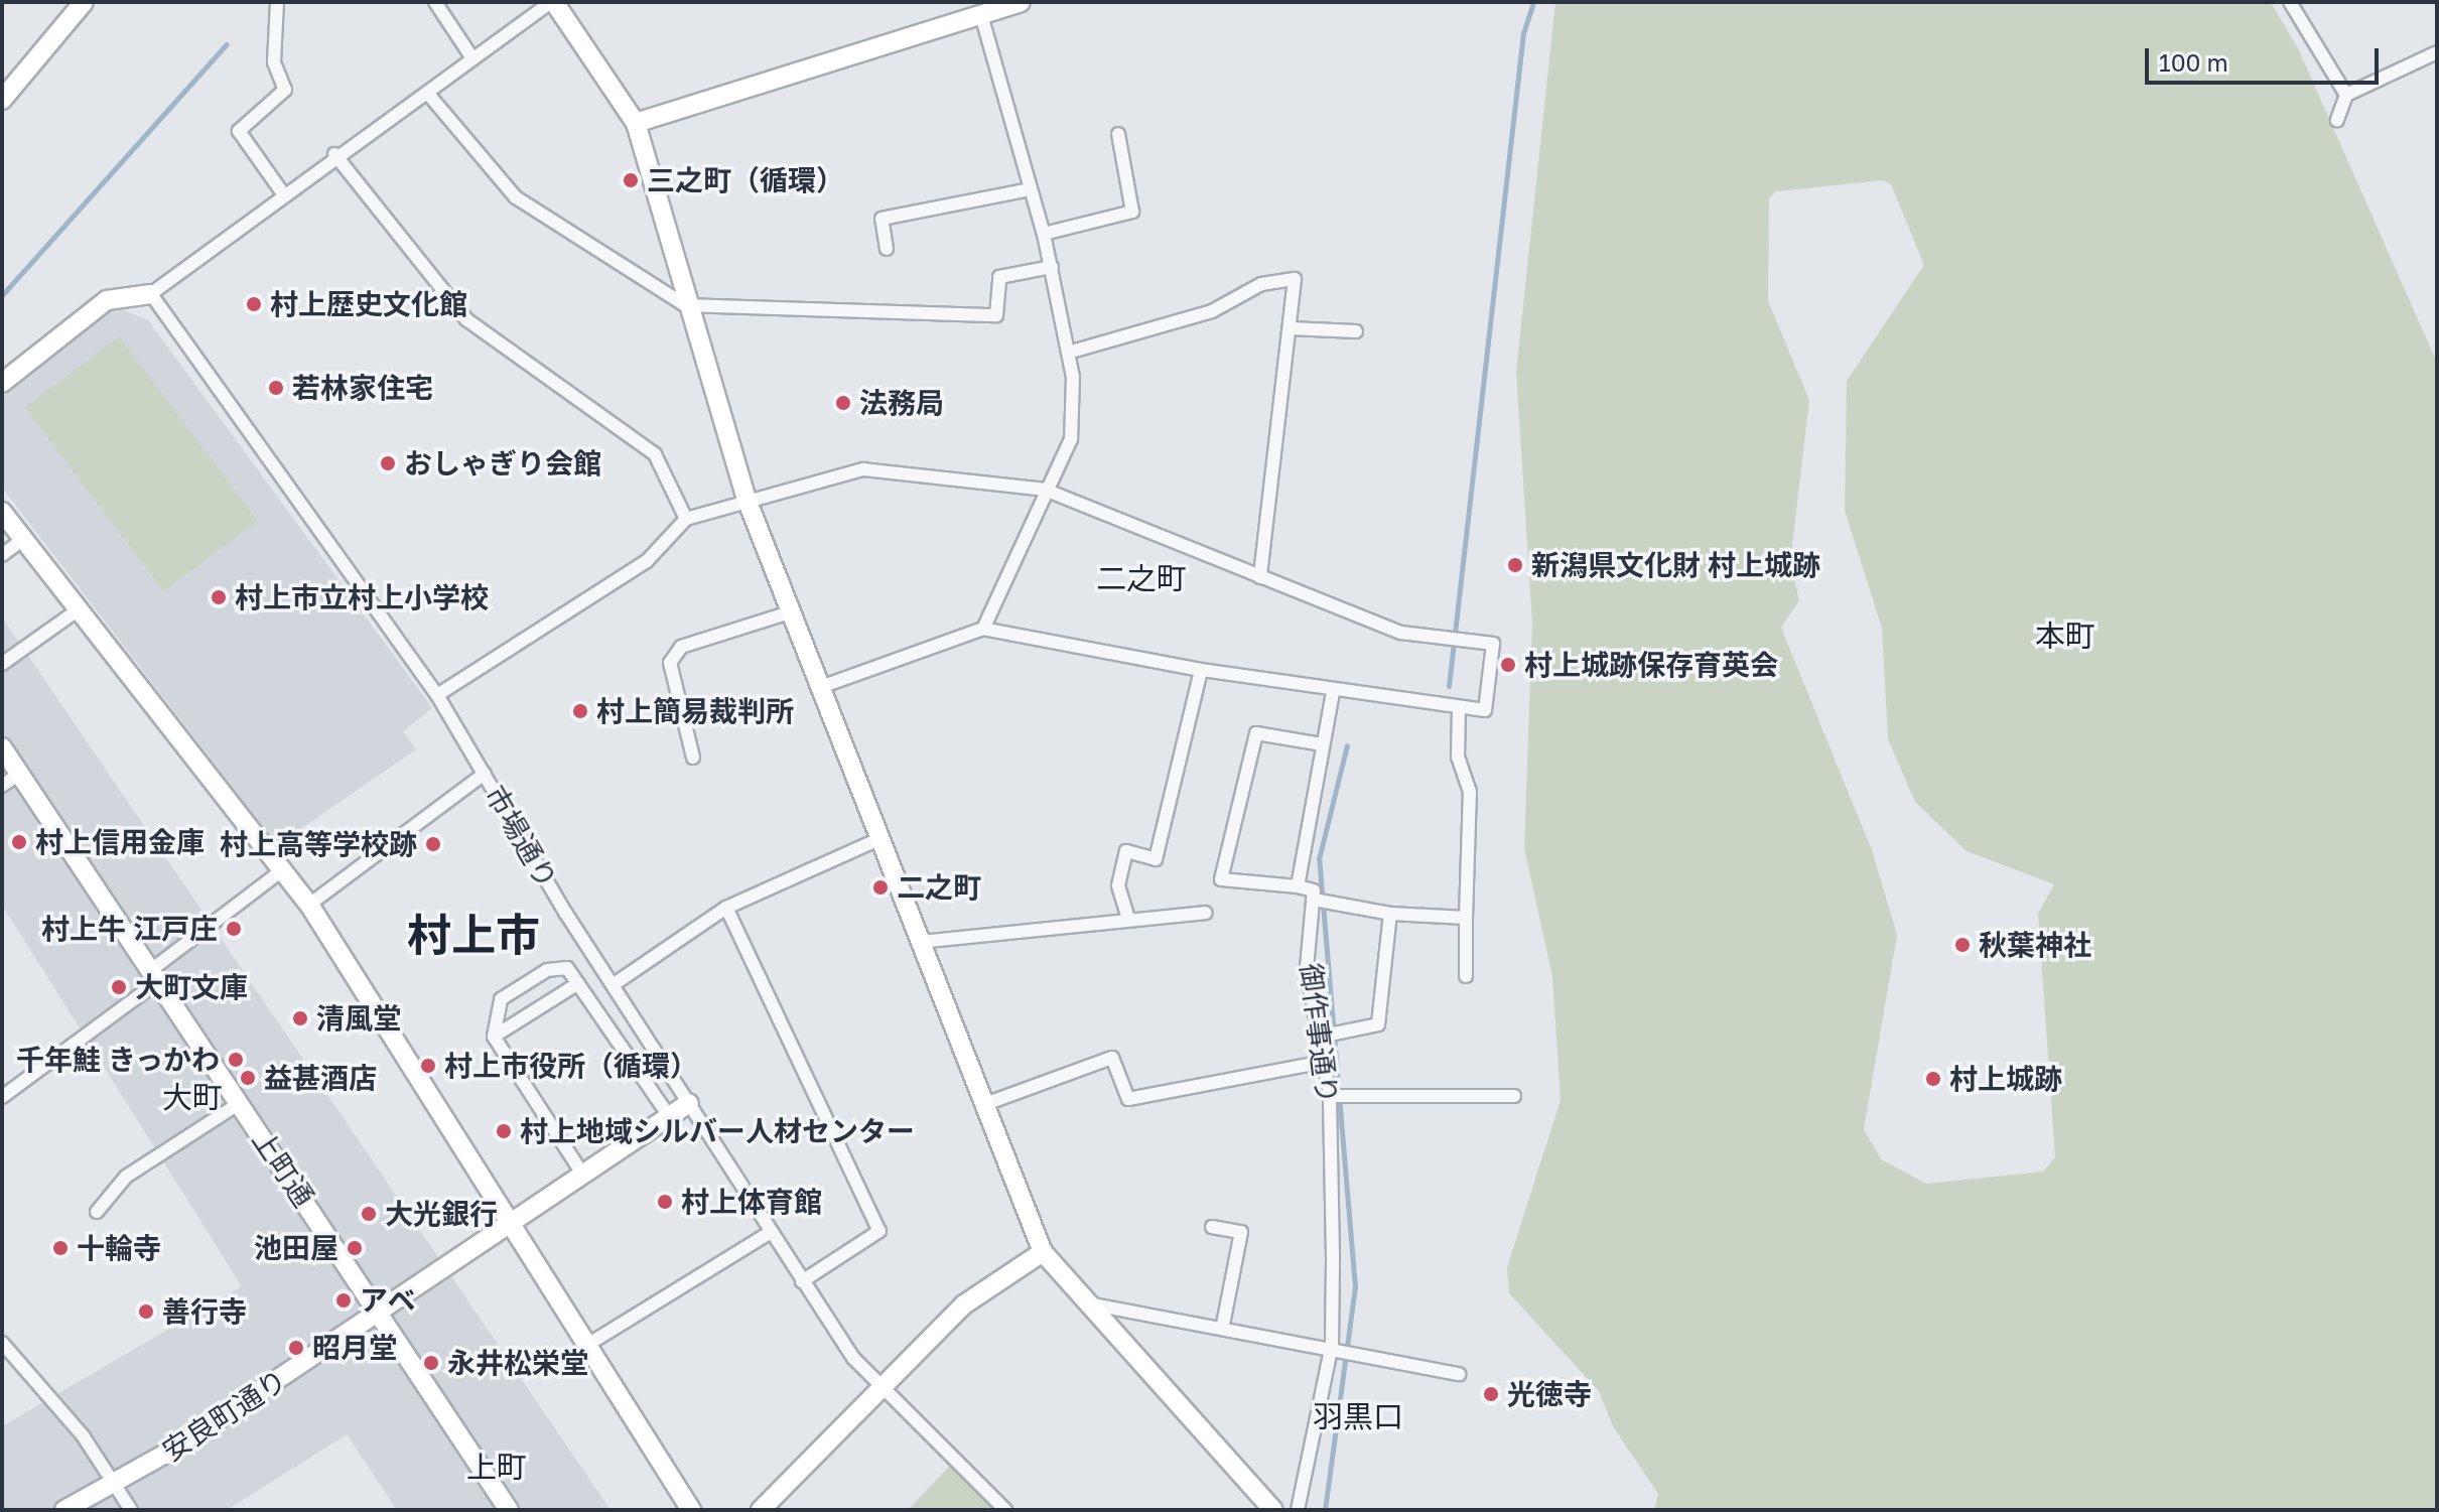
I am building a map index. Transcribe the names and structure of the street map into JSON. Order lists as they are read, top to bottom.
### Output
{
  "streets": {
    "street": [
      "市場通り",
      "御作事通り",
      "上町通",
      "安良町通り"
    ]
  },
  "crossings": [
    ["市場通り", "安良町通り"],
    ["上町通", "安良町通り"]
  ],
  "districts": [
    "二之町",
    "本町",
    "村上市",
    "大町",
    "羽黒口",
    "上町"
  ],
  "places": [
    "三之町（循環）",
    "村上歴史文化館",
    "若林家住宅",
    "法務局",
    "おしゃぎり会館",
    "新潟県文化財 村上城跡",
    "村上市立村上小学校",
    "村上城跡保存育英会",
    "村上簡易裁判所",
    "村上信用金庫",
    "村上高等学校跡",
    "二之町",
    "村上牛 江戸庄",
    "秋葉神社",
    "大町文庫",
    "清風堂",
    "千年鮭 きっかわ",
    "村上市役所（循環）",
    "益甚酒店",
    "村上城跡",
    "村上地域シルバー人材センター",
    "村上体育館",
    "大光銀行",
    "十輪寺",
    "池田屋",
    "アベ",
    "善行寺",
    "昭月堂",
    "永井松栄堂",
    "光徳寺"
  ],
  "scale_bar": "100 m"
}
